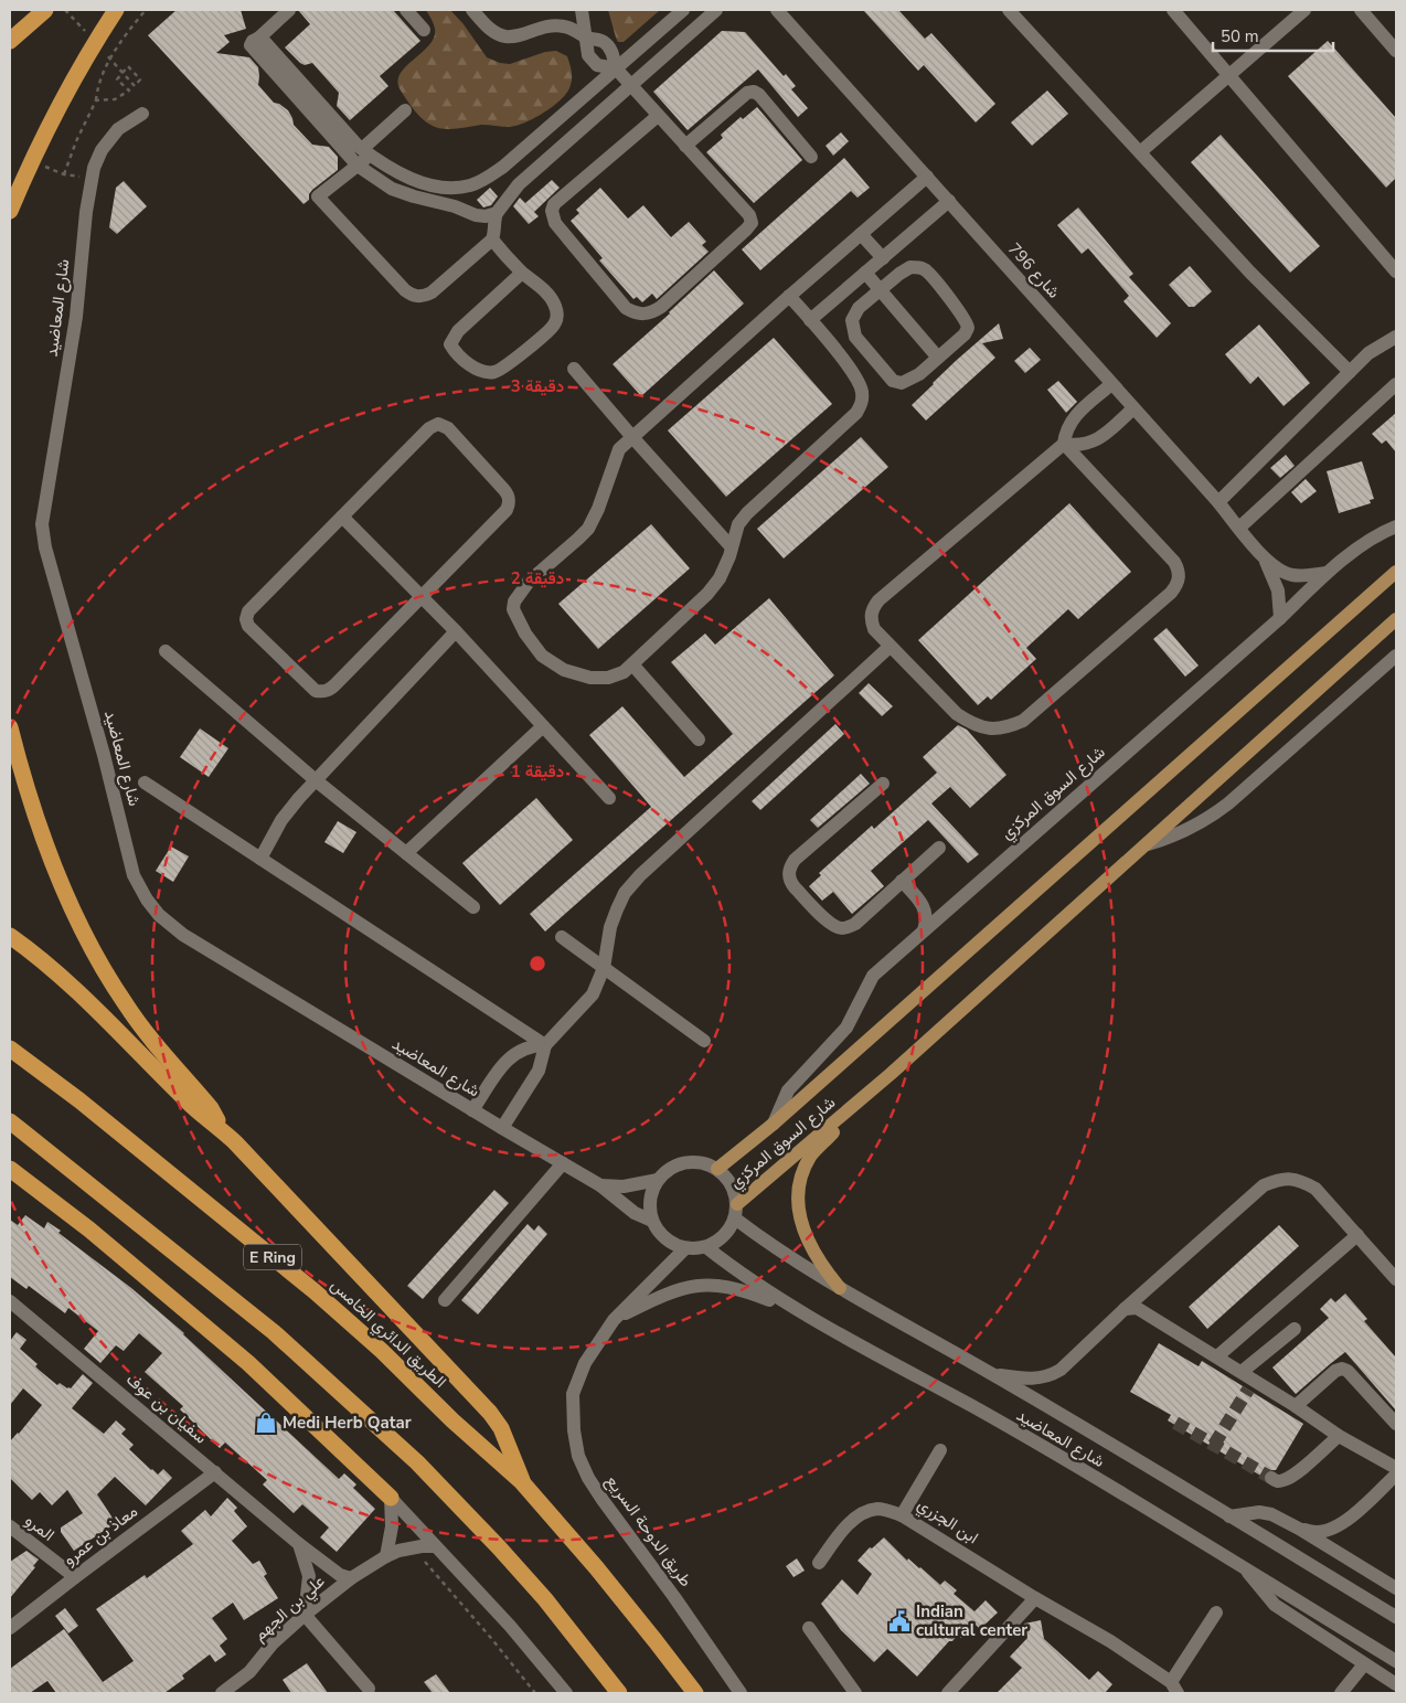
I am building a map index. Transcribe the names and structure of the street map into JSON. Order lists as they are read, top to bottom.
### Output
{
  "streets": {
    "highway": ["E Ring", "الطريق الدائري الخامس"],
    "main road": ["شارع السوق المركزي"],
    "street": [
      "شارع 796",
      "شارع المعاضيد",
      "سفيان بن عوف",
      "ابن الجزري",
      "المرو",
      "طريق الدوحة السريع",
      "معاذ بن عمرو",
      "علي بن الجهم"
    ]
  },
  "crossings": [
    ["شارع 796", "شارع السوق المركزي"],
    ["شارع المعاضيد", "شارع السوق المركزي"],
    ["شارع المعاضيد", "طريق الدوحة السريع"],
    ["شارع السوق المركزي", "طريق الدوحة السريع"],
    ["سفيان بن عوف", "معاذ بن عمرو"],
    ["سفيان بن عوف", "علي بن الجهم"],
    ["المرو", "معاذ بن عمرو"]
  ],
  "places": {
    "shop": ["Medi Herb Qatar"],
    "public building": ["Indian cultural center"]
  },
  "scale_bar": "50 m",
  "rings": ["3 دقيقة", "2 دقيقة", "1 دقيقة"]
}
